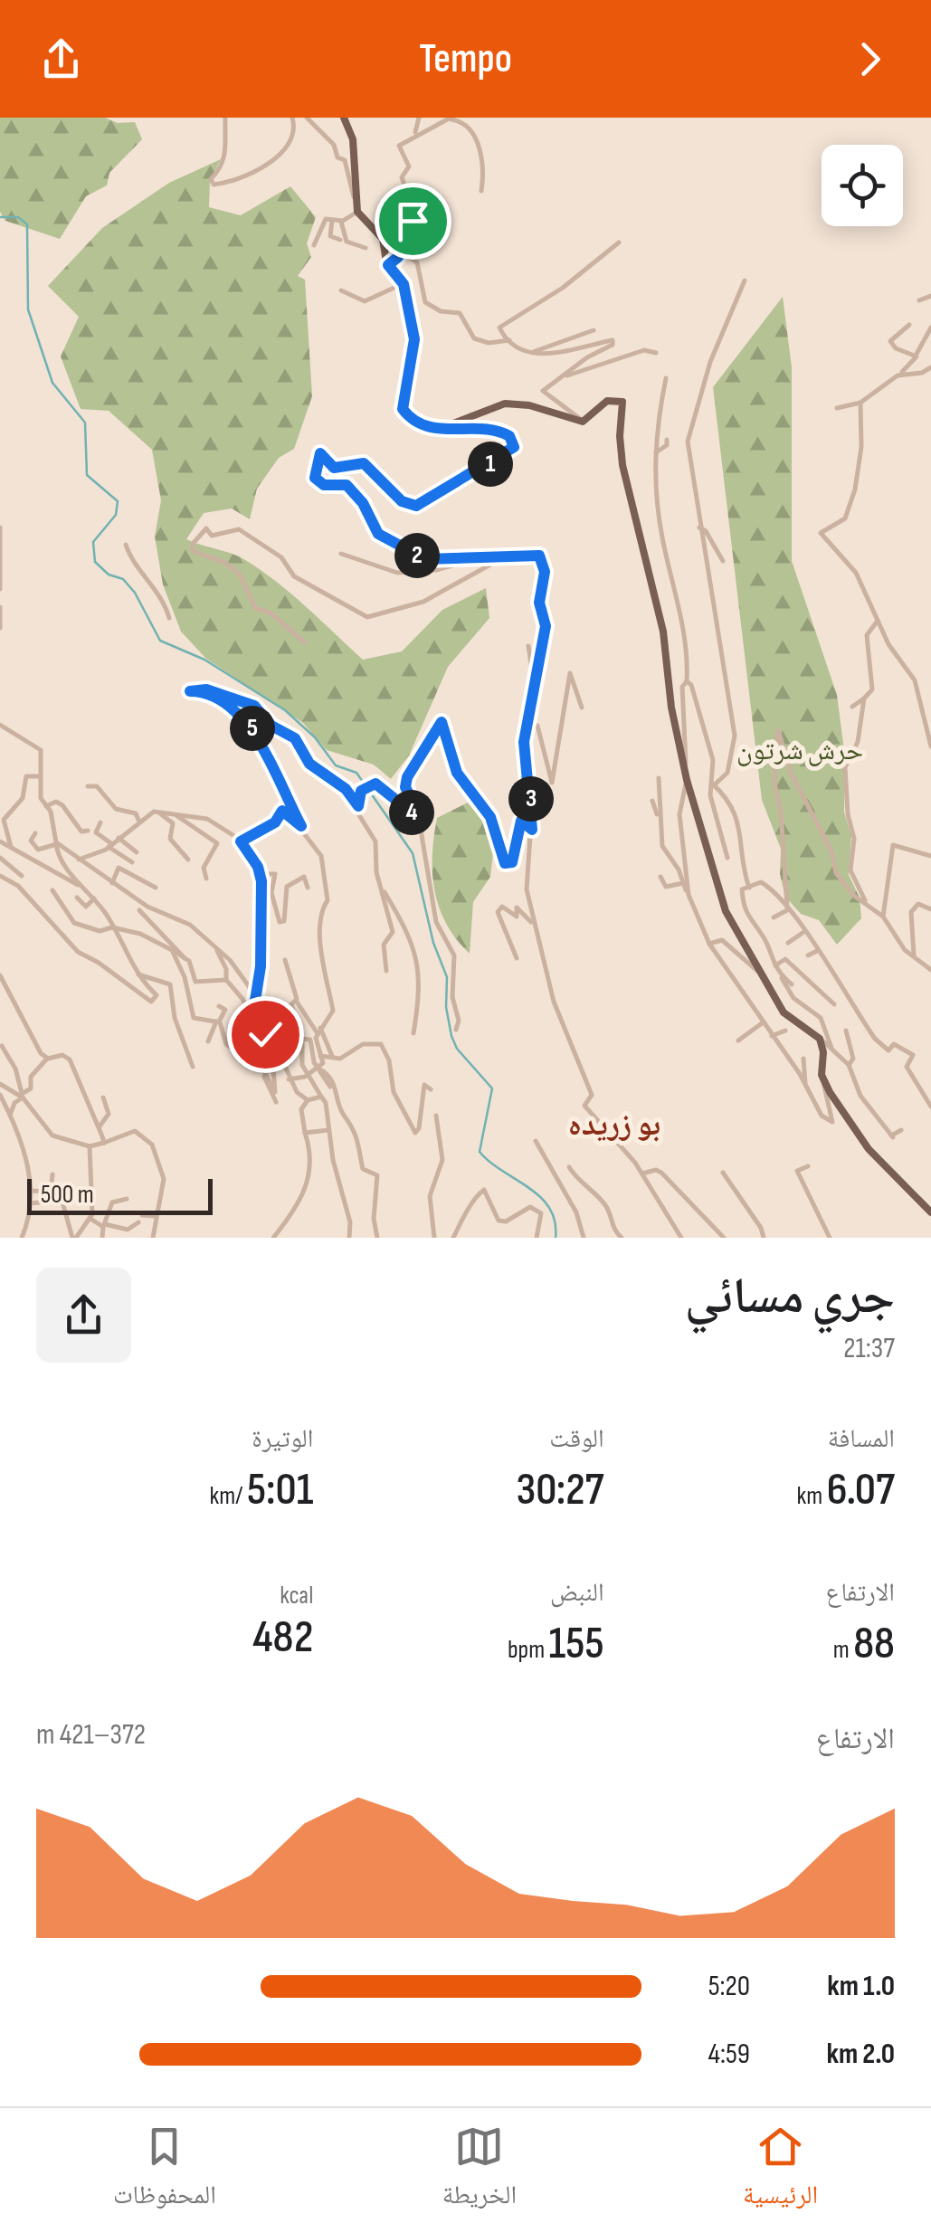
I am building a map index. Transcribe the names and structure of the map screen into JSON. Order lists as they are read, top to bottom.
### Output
{
  "districts": ["بو زريده"],
  "parks": ["حرش شرتون"],
  "scale_bar": "500 m",
  "page": {
    "header": "Tempo",
    "pins": [
      "1",
      "2",
      "5",
      "3",
      "4"
    ],
    "scale": "500 m",
    "heading": ["جري مسائي", "21:37"],
    "stats": [
      ["المسافة", "6.07 km"],
      ["الوقت", "30:27"],
      ["الوتيرة", "5:01 /km"],
      ["الارتفاع", "88 m"],
      ["النبض", "155 bpm"],
      ["kcal", "482"]
    ],
    "chart": ["الارتفاع", "372–421 m"],
    "list": [
      {
        "name": "1.0 km",
        "note": "5:20"
      },
      {
        "name": "2.0 km",
        "note": "4:59"
      }
    ],
    "tabs": ["الرئيسية", "الخريطة", "المحفوظات"]
  }
}
